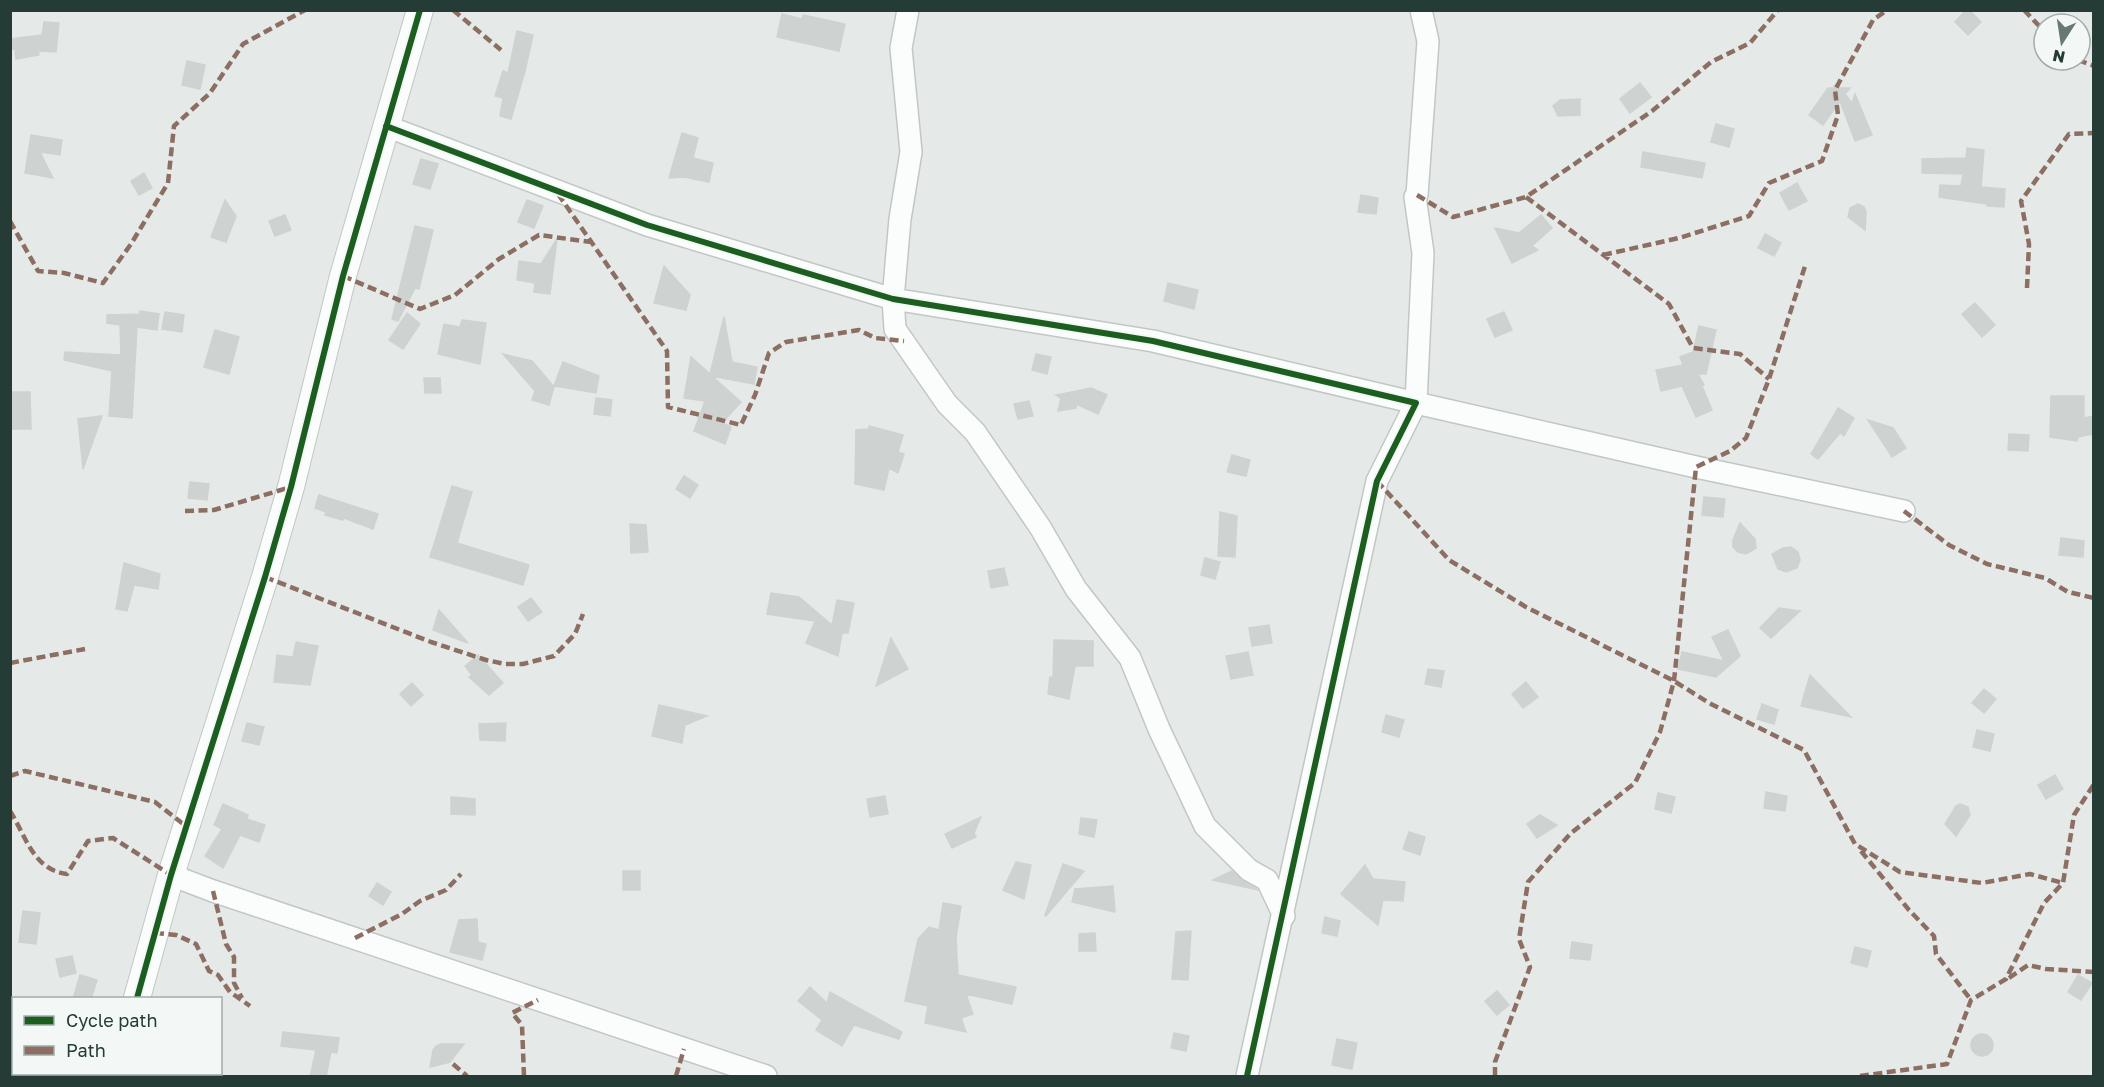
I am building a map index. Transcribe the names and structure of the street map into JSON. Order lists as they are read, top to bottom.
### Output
{
  "legend": ["Cycle path", "Path"],
  "north": "bottom"
}
